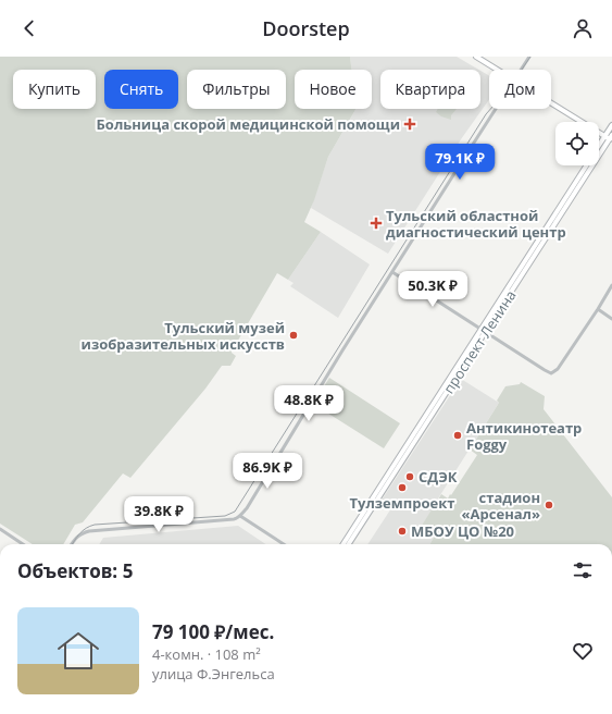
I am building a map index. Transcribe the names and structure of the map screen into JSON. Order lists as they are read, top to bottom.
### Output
{
  "streets": {
    "main road": ["проспект Ленина"]
  },
  "places": {
    "health": ["Больница скорой медицинской помощи", "Тульский областной диагностический центр"],
    "other": [
      "Тульский музей изобразительных искусств",
      "Антикинотеатр Foggy",
      "СДЭК",
      "Тулземпроект",
      "стадион «Арсенал»",
      "МБОУ ЦО №20"
    ]
  },
  "page": {
    "header": "Doorstep",
    "chip": [
      "Купить",
      "Снять",
      "Фильтры",
      "Новое",
      "Квартира",
      "Дом"
    ],
    "price": [
      "79.1K ₽",
      "50.3K ₽",
      "48.8K ₽",
      "86.9K ₽",
      "39.8K ₽"
    ],
    "heading": "Объектов: 5",
    "list": [
      {
        "name": "79 100 ₽/мес.",
        "note": "4-комн. · 108 m² · улица Ф.Энгельса"
      }
    ]
  }
}
